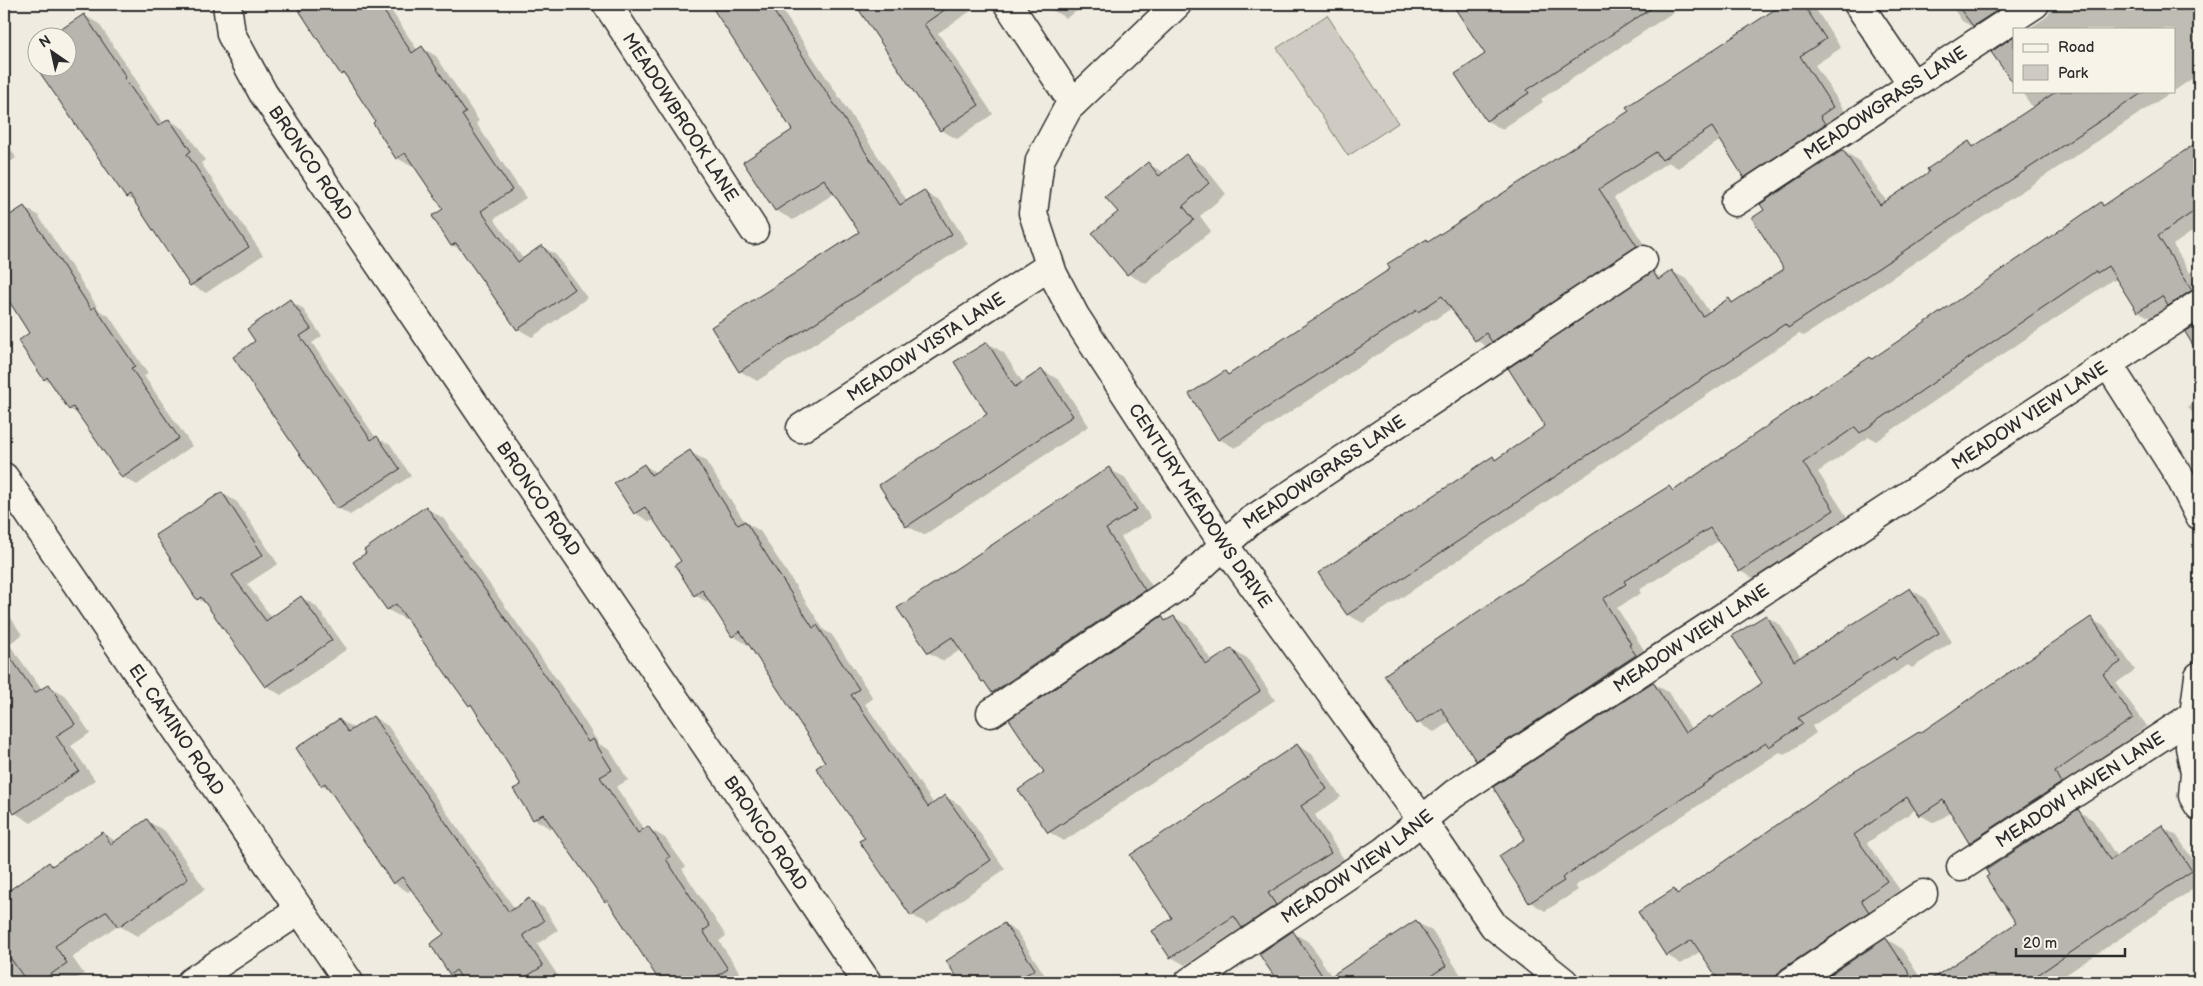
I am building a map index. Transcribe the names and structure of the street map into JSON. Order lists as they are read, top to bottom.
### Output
{
  "streets": {
    "street": [
      "MEADOWGRASS LANE",
      "MEADOWBROOK LANE",
      "BRONCO ROAD",
      "MEADOW VISTA LANE",
      "MEADOW VIEW LANE",
      "CENTURY MEADOWS DRIVE",
      "EL CAMINO ROAD",
      "MEADOW HAVEN LANE"
    ]
  },
  "crossings": [
    ["MEADOWGRASS LANE", "CENTURY MEADOWS DRIVE"],
    ["MEADOW VISTA LANE", "CENTURY MEADOWS DRIVE"],
    ["MEADOW VIEW LANE", "CENTURY MEADOWS DRIVE"]
  ],
  "legend": ["Road", "Park"],
  "scale_bar": "20 m",
  "north": "top left"
}
